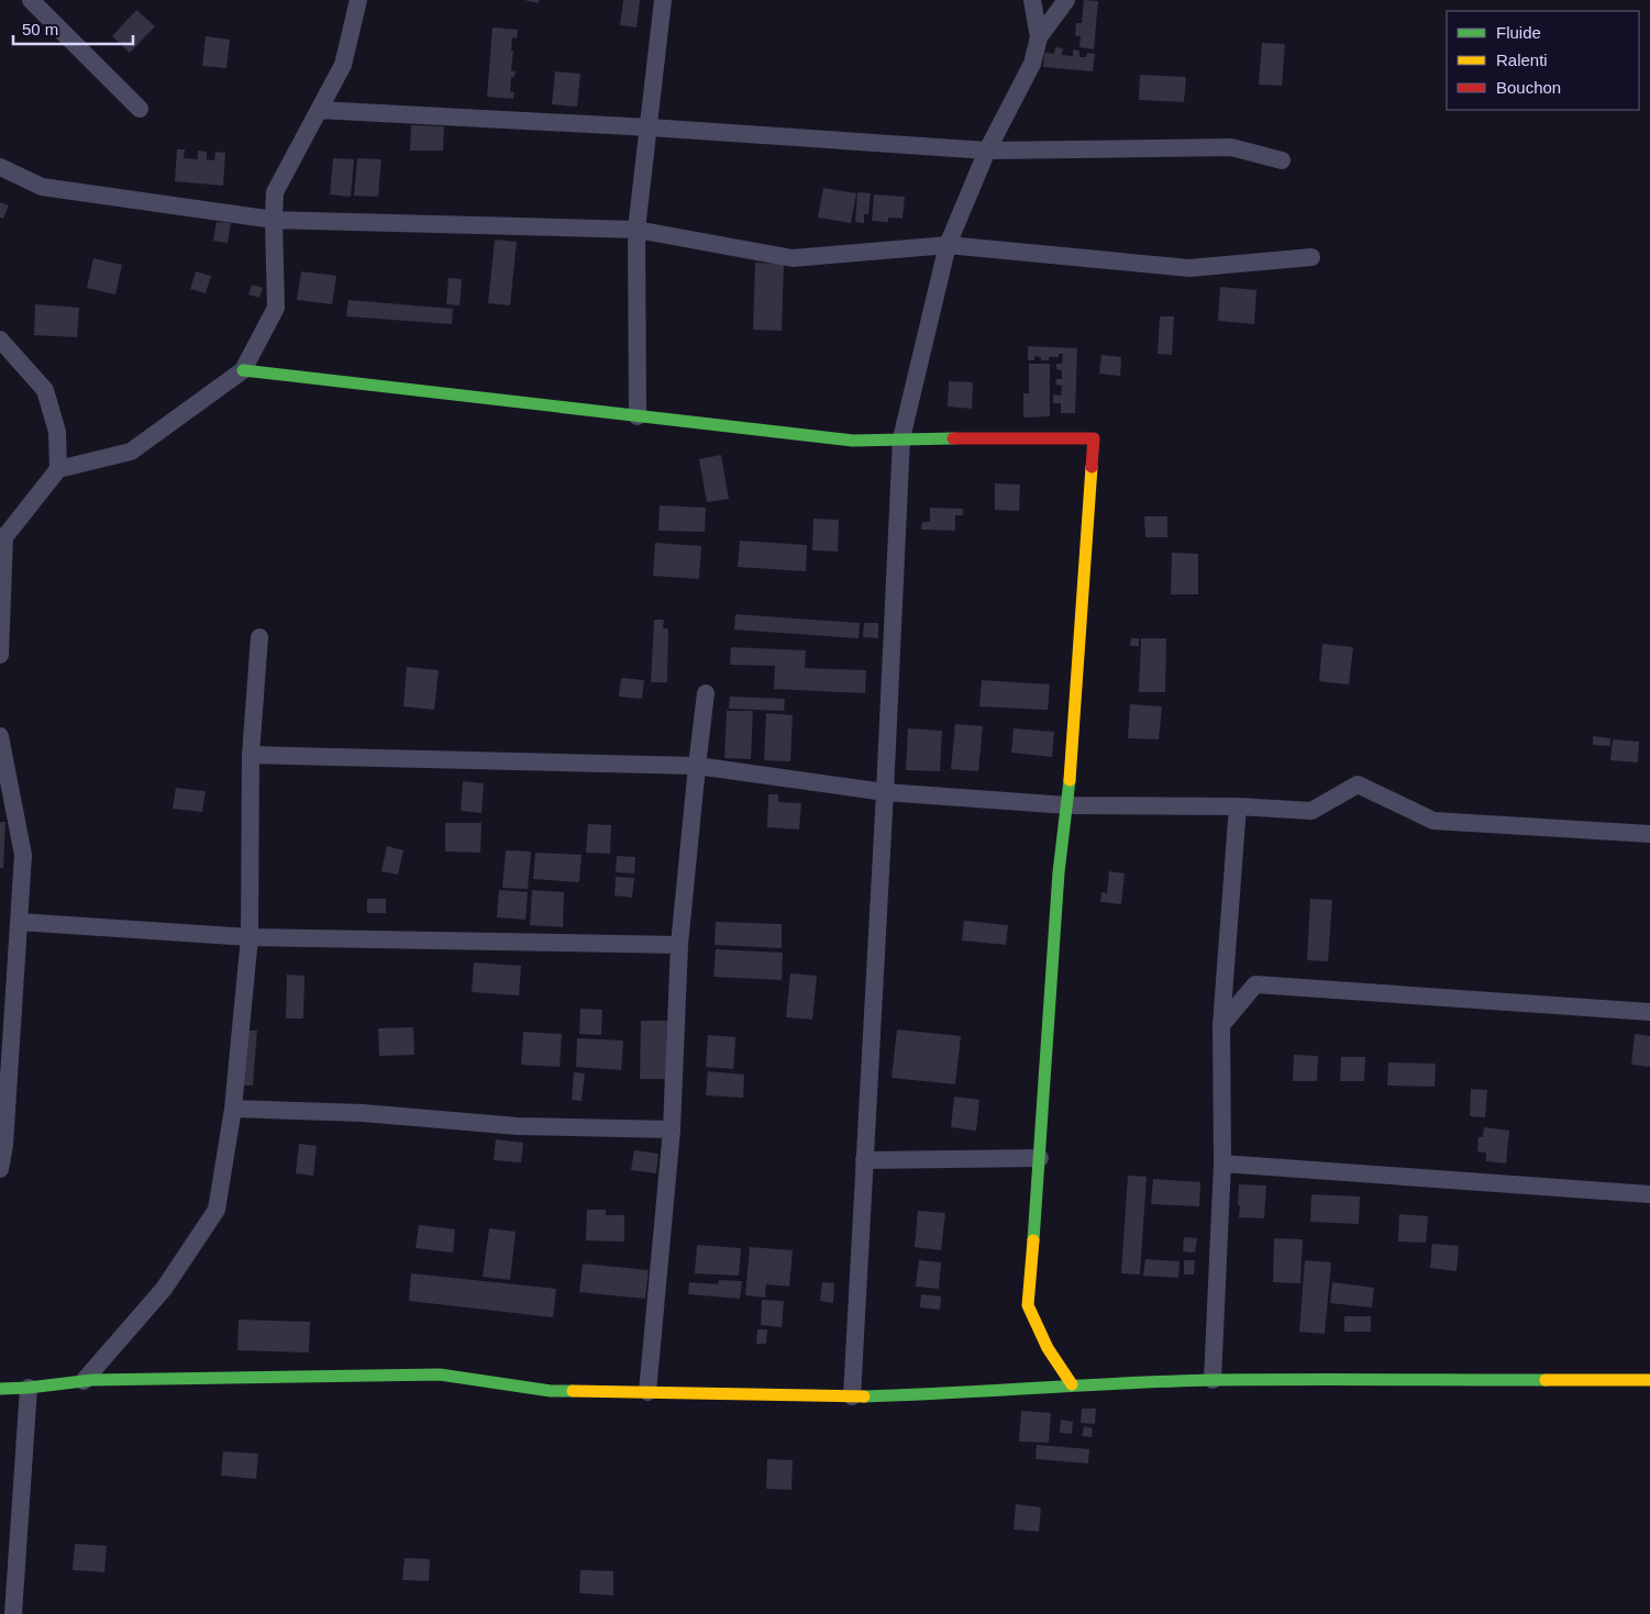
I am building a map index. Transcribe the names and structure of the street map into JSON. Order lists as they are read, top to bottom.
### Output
{
  "legend": ["Fluide", "Ralenti", "Bouchon"],
  "scale_bar": "50 m"
}
